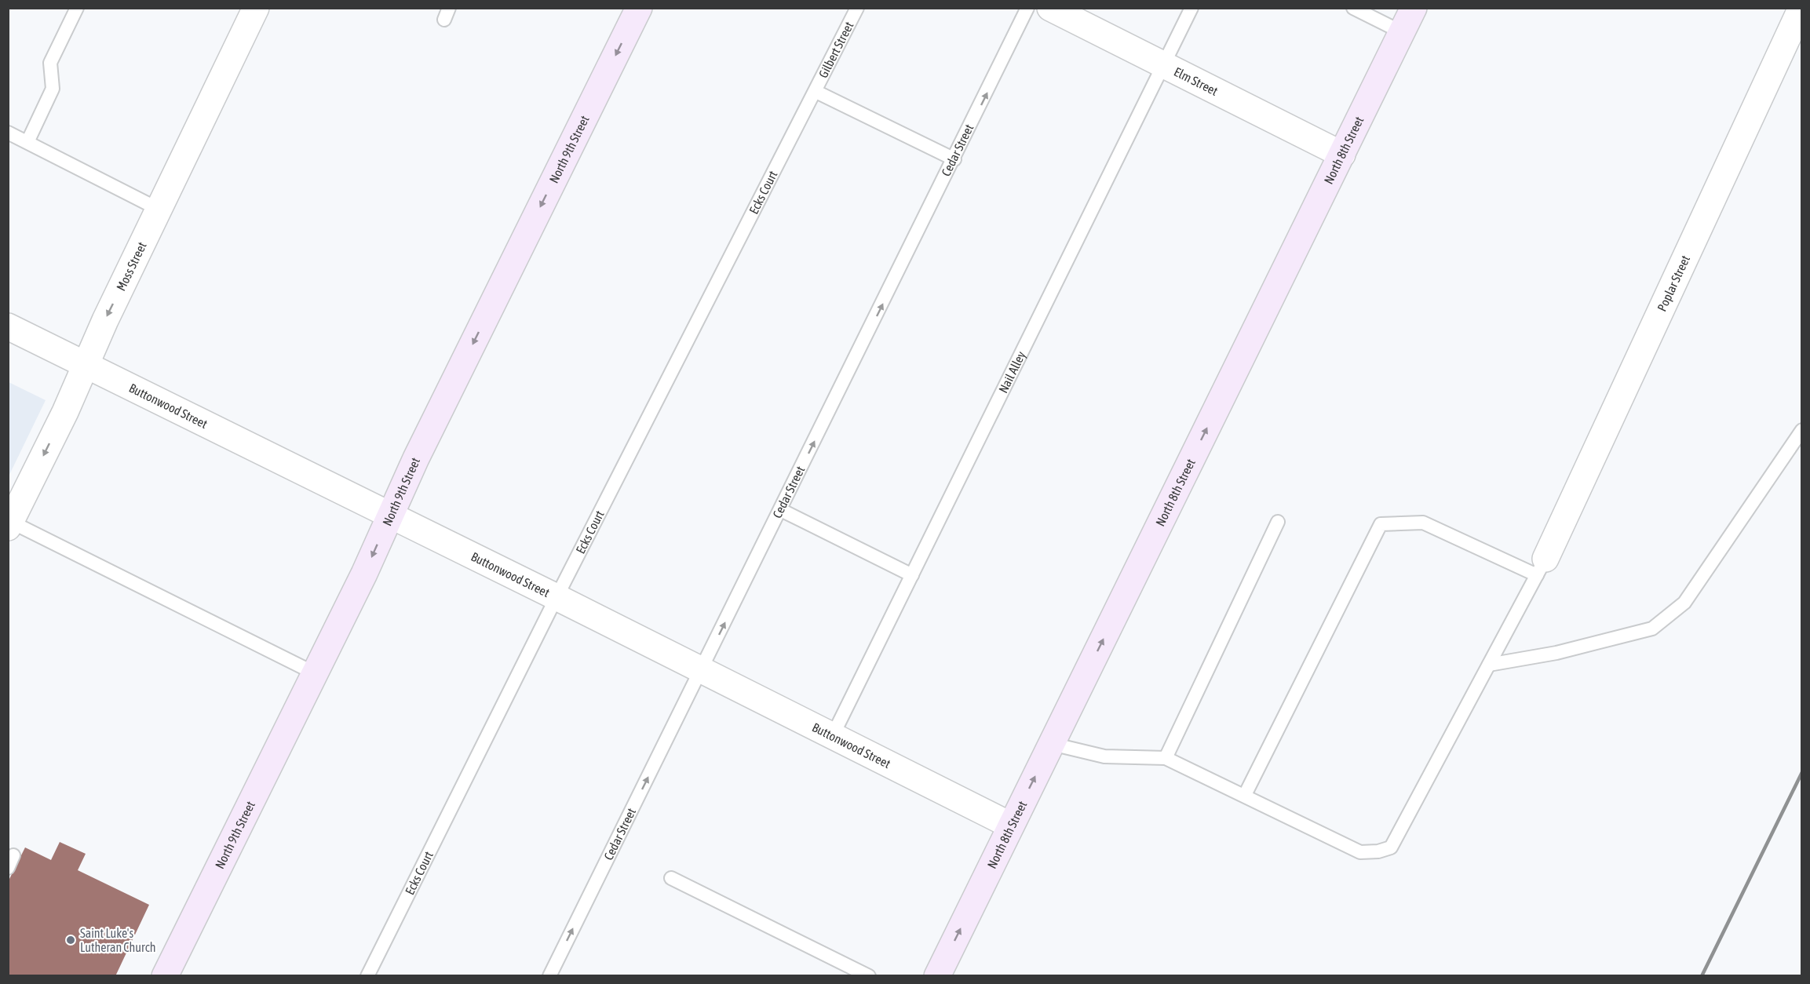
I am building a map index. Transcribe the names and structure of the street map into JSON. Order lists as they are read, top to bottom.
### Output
{
  "streets": {
    "main road": ["North 9th Street", "North 8th Street"],
    "street": [
      "Elm Street",
      "Moss Street",
      "Poplar Street",
      "Buttonwood Street"
    ],
    "lane": [
      "Gilbert Street",
      "Cedar Street",
      "Ecks Court",
      "Nail Alley"
    ]
  },
  "crossings": [
    ["Gilbert Street", "Ecks Court"],
    ["Elm Street", "North 8th Street"],
    ["Elm Street", "Nail Alley"],
    ["North 9th Street", "Buttonwood Street"],
    ["North 8th Street", "Buttonwood Street"],
    ["Cedar Street", "Buttonwood Street"],
    ["Ecks Court", "Buttonwood Street"],
    ["Moss Street", "Buttonwood Street"],
    ["Nail Alley", "Buttonwood Street"]
  ],
  "one_way": [
    "North 9th Street",
    "North 8th Street",
    "Cedar Street",
    "Moss Street"
  ],
  "places": ["Saint Luke's Lutheran Church"]
}
